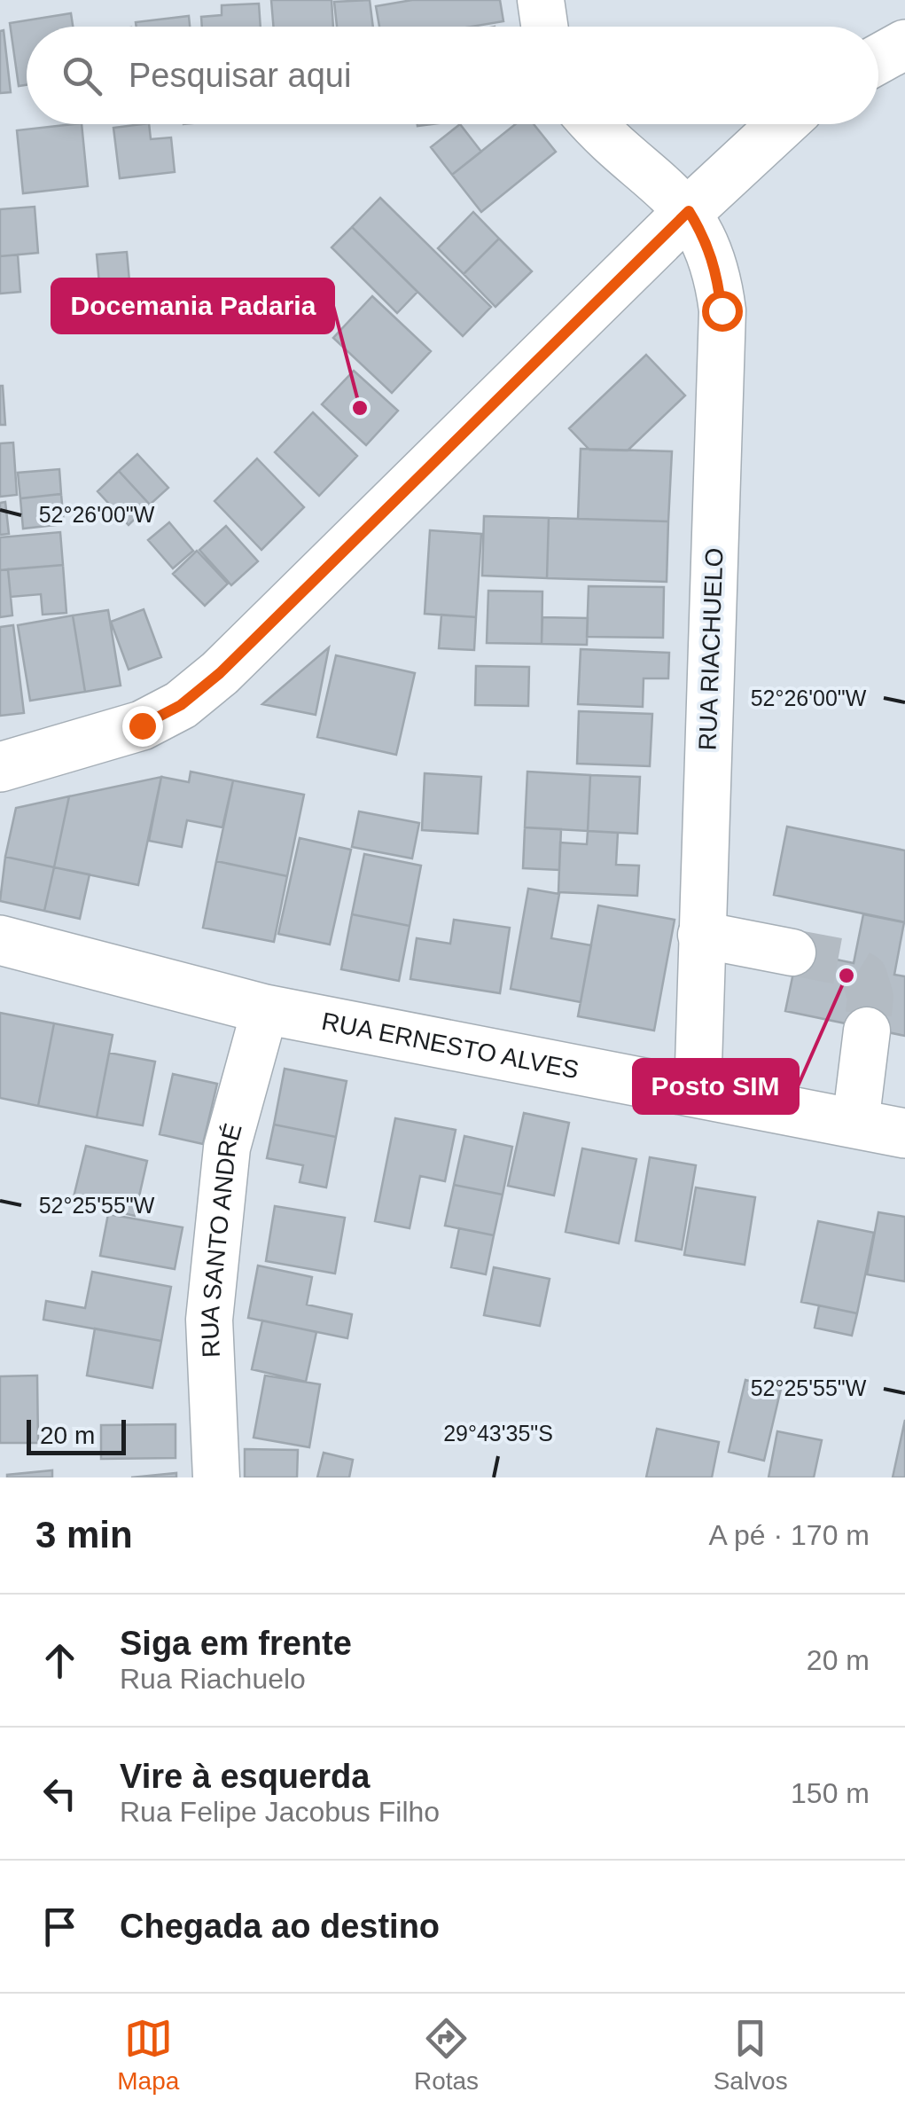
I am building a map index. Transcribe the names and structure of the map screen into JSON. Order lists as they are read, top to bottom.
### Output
{
  "streets": {
    "main road": ["RUA ERNESTO ALVES"],
    "street": ["RUA RIACHUELO", "RUA SANTO ANDRÉ"]
  },
  "crossings": [
    ["RUA RIACHUELO", "RUA ERNESTO ALVES"],
    ["RUA ERNESTO ALVES", "RUA SANTO ANDRÉ"]
  ],
  "places": ["Docemania Padaria", "Posto SIM"],
  "scale_bar": "20 m",
  "page": {
    "search": "Pesquisar aqui",
    "scale": "20 m",
    "heading": ["3 min", "A pé · 170 m"],
    "list": [
      ["Siga em frente", "Rua Riachuelo", "20 m"],
      ["Vire à esquerda", "Rua Felipe Jacobus Filho", "150 m"],
      "Chegada ao destino"
    ],
    "nav": ["Mapa", "Rotas", "Salvos"]
  },
  "coordinates": ["52°26'00\"W", "52°25'55\"W", "29°43'35\"S"]
}
